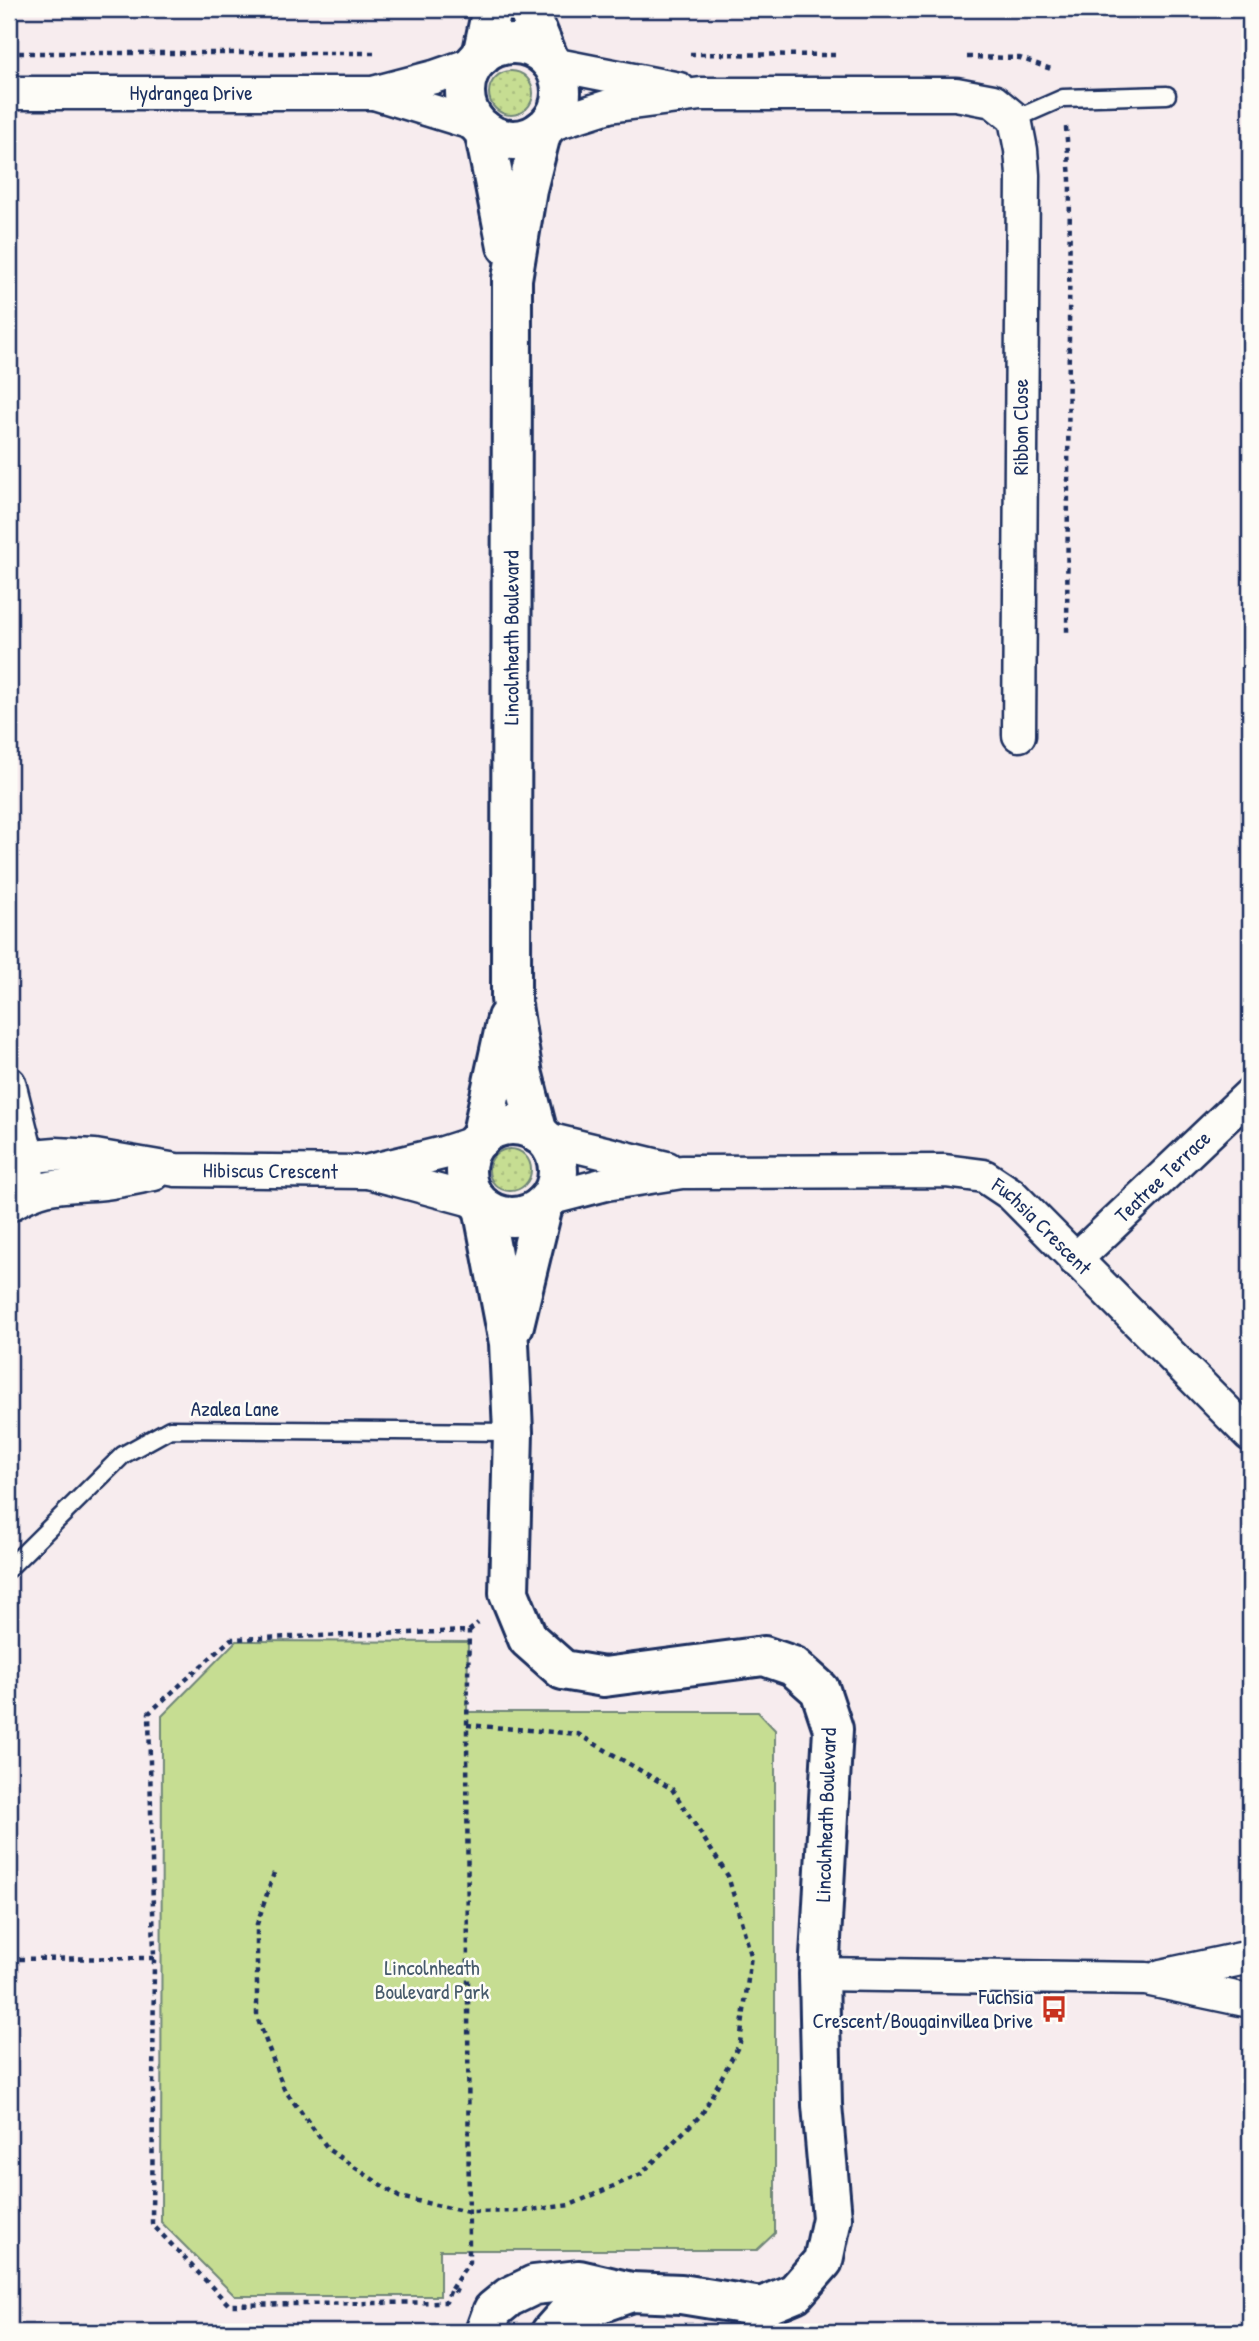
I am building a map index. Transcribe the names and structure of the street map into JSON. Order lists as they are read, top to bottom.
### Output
{
  "streets": {
    "street": [
      "Hydrangea Drive",
      "Ribbon Close",
      "Lincolnheath Boulevard",
      "Hibiscus Crescent",
      "Teatree Terrace",
      "Fuchsia Crescent"
    ],
    "lane": ["Azalea Lane"]
  },
  "crossings": [
    ["Hydrangea Drive", "Lincolnheath Boulevard"],
    ["Lincolnheath Boulevard", "Hibiscus Crescent"],
    ["Lincolnheath Boulevard", "Fuchsia Crescent"],
    ["Lincolnheath Boulevard", "Azalea Lane"],
    ["Hibiscus Crescent", "Fuchsia Crescent"],
    ["Teatree Terrace", "Fuchsia Crescent"]
  ],
  "parks": ["Lincolnheath Boulevard Park"],
  "places": {
    "bus stop": ["Fuchsia Crescent/Bougainvillea Drive"]
  }
}
